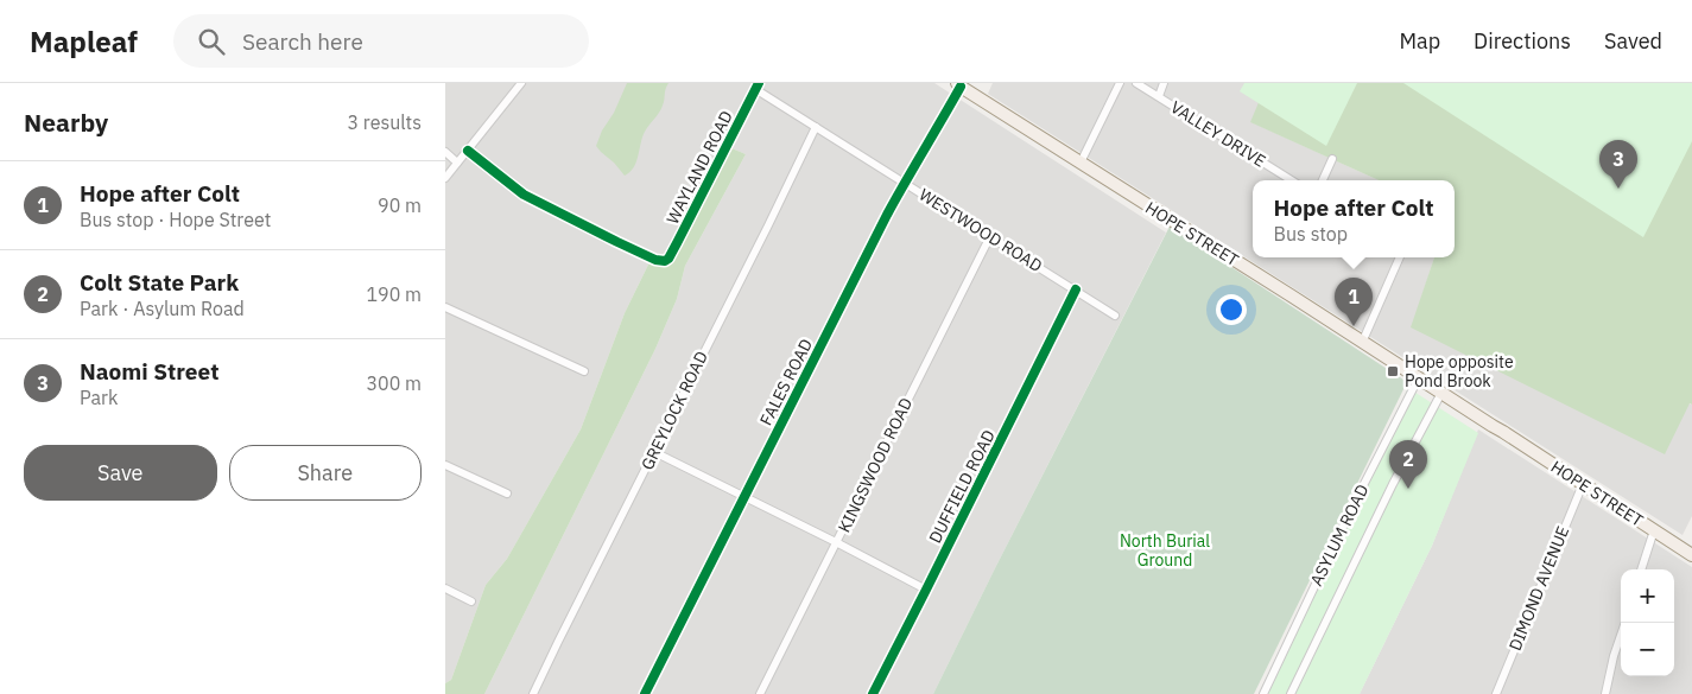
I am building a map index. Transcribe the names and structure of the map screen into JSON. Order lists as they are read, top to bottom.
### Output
{
  "streets": {
    "main road": ["HOPE STREET"],
    "street": [
      "VALLEY DRIVE",
      "WAYLAND ROAD",
      "WESTWOOD ROAD",
      "FALES ROAD",
      "GREYLOCK ROAD",
      "KINGSWOOD ROAD",
      "DUFFIELD ROAD",
      "ASYLUM ROAD",
      "DIMOND AVENUE"
    ]
  },
  "crossings": [
    ["WAYLAND ROAD", "WESTWOOD ROAD"],
    ["WESTWOOD ROAD", "FALES ROAD"],
    ["WESTWOOD ROAD", "GREYLOCK ROAD"],
    ["WESTWOOD ROAD", "KINGSWOOD ROAD"],
    ["WESTWOOD ROAD", "DUFFIELD ROAD"],
    ["HOPE STREET", "FALES ROAD"],
    ["HOPE STREET", "ASYLUM ROAD"],
    ["HOPE STREET", "DIMOND AVENUE"]
  ],
  "parks": ["North Burial Ground"],
  "places": {
    "transit": ["Hope opposite Pond Brook"]
  },
  "page": {
    "header": "Mapleaf",
    "search": "Search here",
    "nav": ["Map", "Directions", "Saved"],
    "heading": ["Nearby", "3 results"],
    "pins": ["3", "1", "2"],
    "list": [
      {
        "mark": "1",
        "name": "Hope after Colt",
        "note": "Bus stop · Hope Street",
        "value": "90 m"
      },
      {
        "mark": "2",
        "name": "Colt State Park",
        "note": "Park · Asylum Road",
        "value": "190 m"
      },
      {
        "mark": "3",
        "name": "Naomi Street",
        "note": "Park",
        "value": "300 m"
      }
    ],
    "popup": ["Hope after Colt", "Bus stop"],
    "buttons": ["Save", "Share"],
    "map_buttons": ["+", "−"]
  }
}
